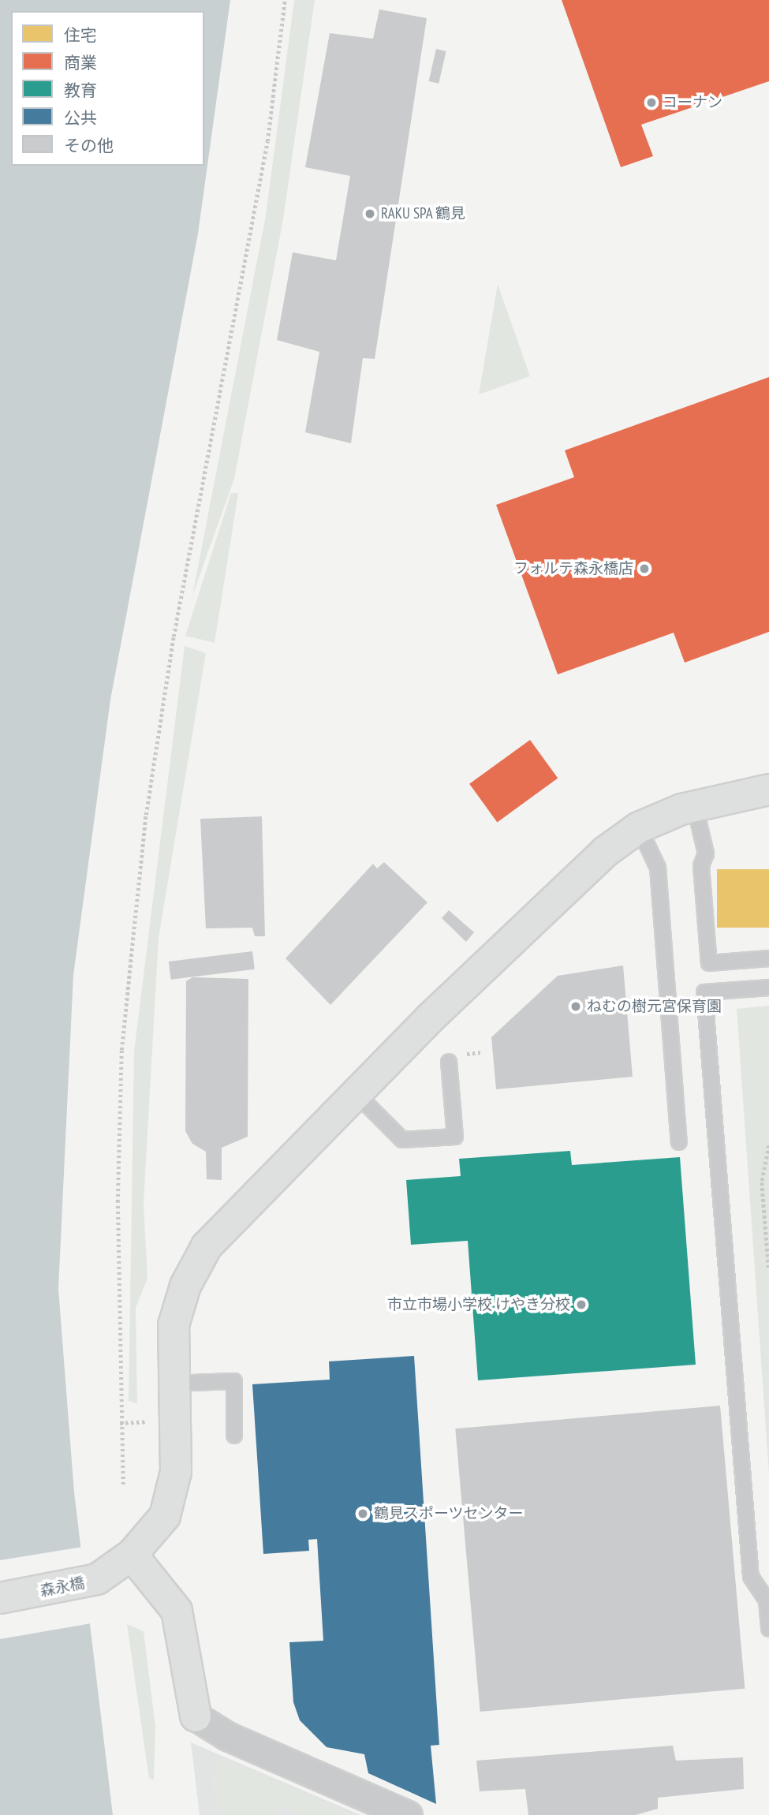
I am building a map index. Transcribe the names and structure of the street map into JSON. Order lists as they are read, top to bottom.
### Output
{
  "streets": {
    "street": ["森永橋"]
  },
  "places": [
    "コーナン",
    "RAKU SPA 鶴見",
    "フォルテ森永橋店",
    "ねむの樹元宮保育園",
    "市立市場小学校 けやき分校",
    "鶴見スポーツセンター"
  ],
  "legend": [
    "住宅",
    "商業",
    "教育",
    "公共",
    "その他"
  ]
}
